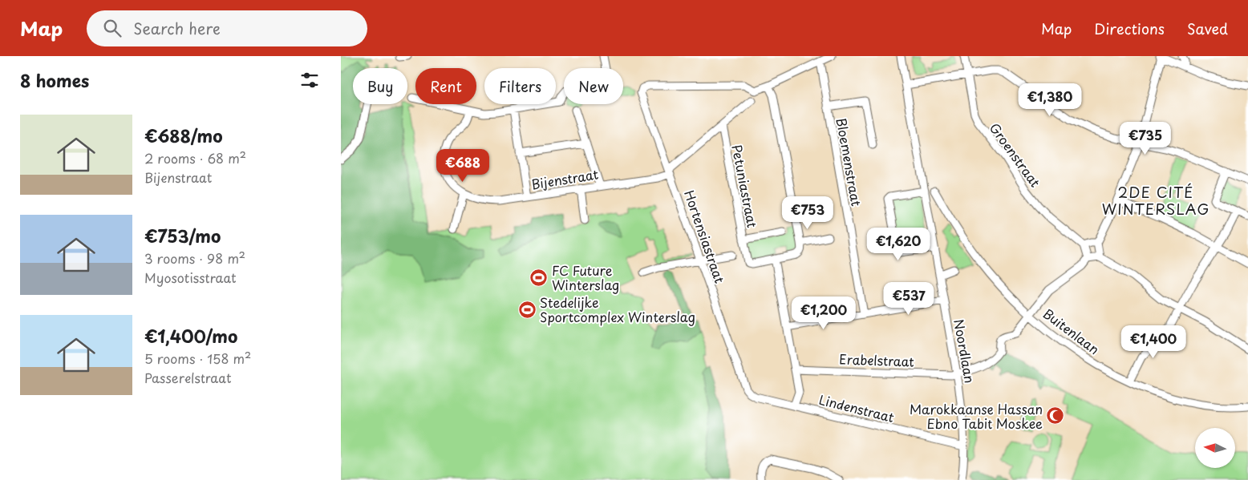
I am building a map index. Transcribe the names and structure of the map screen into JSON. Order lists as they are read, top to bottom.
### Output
{
  "streets": {
    "street": [
      "Groenstraat",
      "Bloemenstraat",
      "Bijenstraat",
      "Petuniastraat",
      "Hortensiastraat",
      "Buitenlaan",
      "Noordlaan",
      "Erabelstraat",
      "Lindenstraat"
    ]
  },
  "crossings": [
    ["Bijenstraat", "Petuniastraat"],
    ["Bijenstraat", "Hortensiastraat"],
    ["Hortensiastraat", "Lindenstraat"],
    ["Buitenlaan", "Erabelstraat"],
    ["Noordlaan", "Erabelstraat"],
    ["Noordlaan", "Lindenstraat"]
  ],
  "districts": ["2DE CITÉ WINTERSLAG"],
  "places": {
    "sports": ["FC Future Winterslag", "Stedelijke Sportcomplex Winterslag"],
    "mosque": ["Marokkaanse Hassan Ebno Tabit Moskee"]
  },
  "north": "left",
  "page": {
    "header": "Map",
    "search": "Search here",
    "nav": ["Map", "Directions", "Saved"],
    "heading": "8 homes",
    "chip": [
      "Buy",
      "Rent",
      "Filters",
      "New"
    ],
    "price": [
      "€1,380",
      "€735",
      "€688",
      "€753",
      "€1,620",
      "€537",
      "€1,200",
      "€1,400"
    ],
    "list": [
      {
        "name": "€688/mo",
        "note": "2 rooms · 68 m² · Bijenstraat"
      },
      {
        "name": "€753/mo",
        "note": "3 rooms · 98 m² · Myosotisstraat"
      },
      {
        "name": "€1,400/mo",
        "note": "5 rooms · 158 m² · Passerelstraat"
      }
    ]
  }
}
